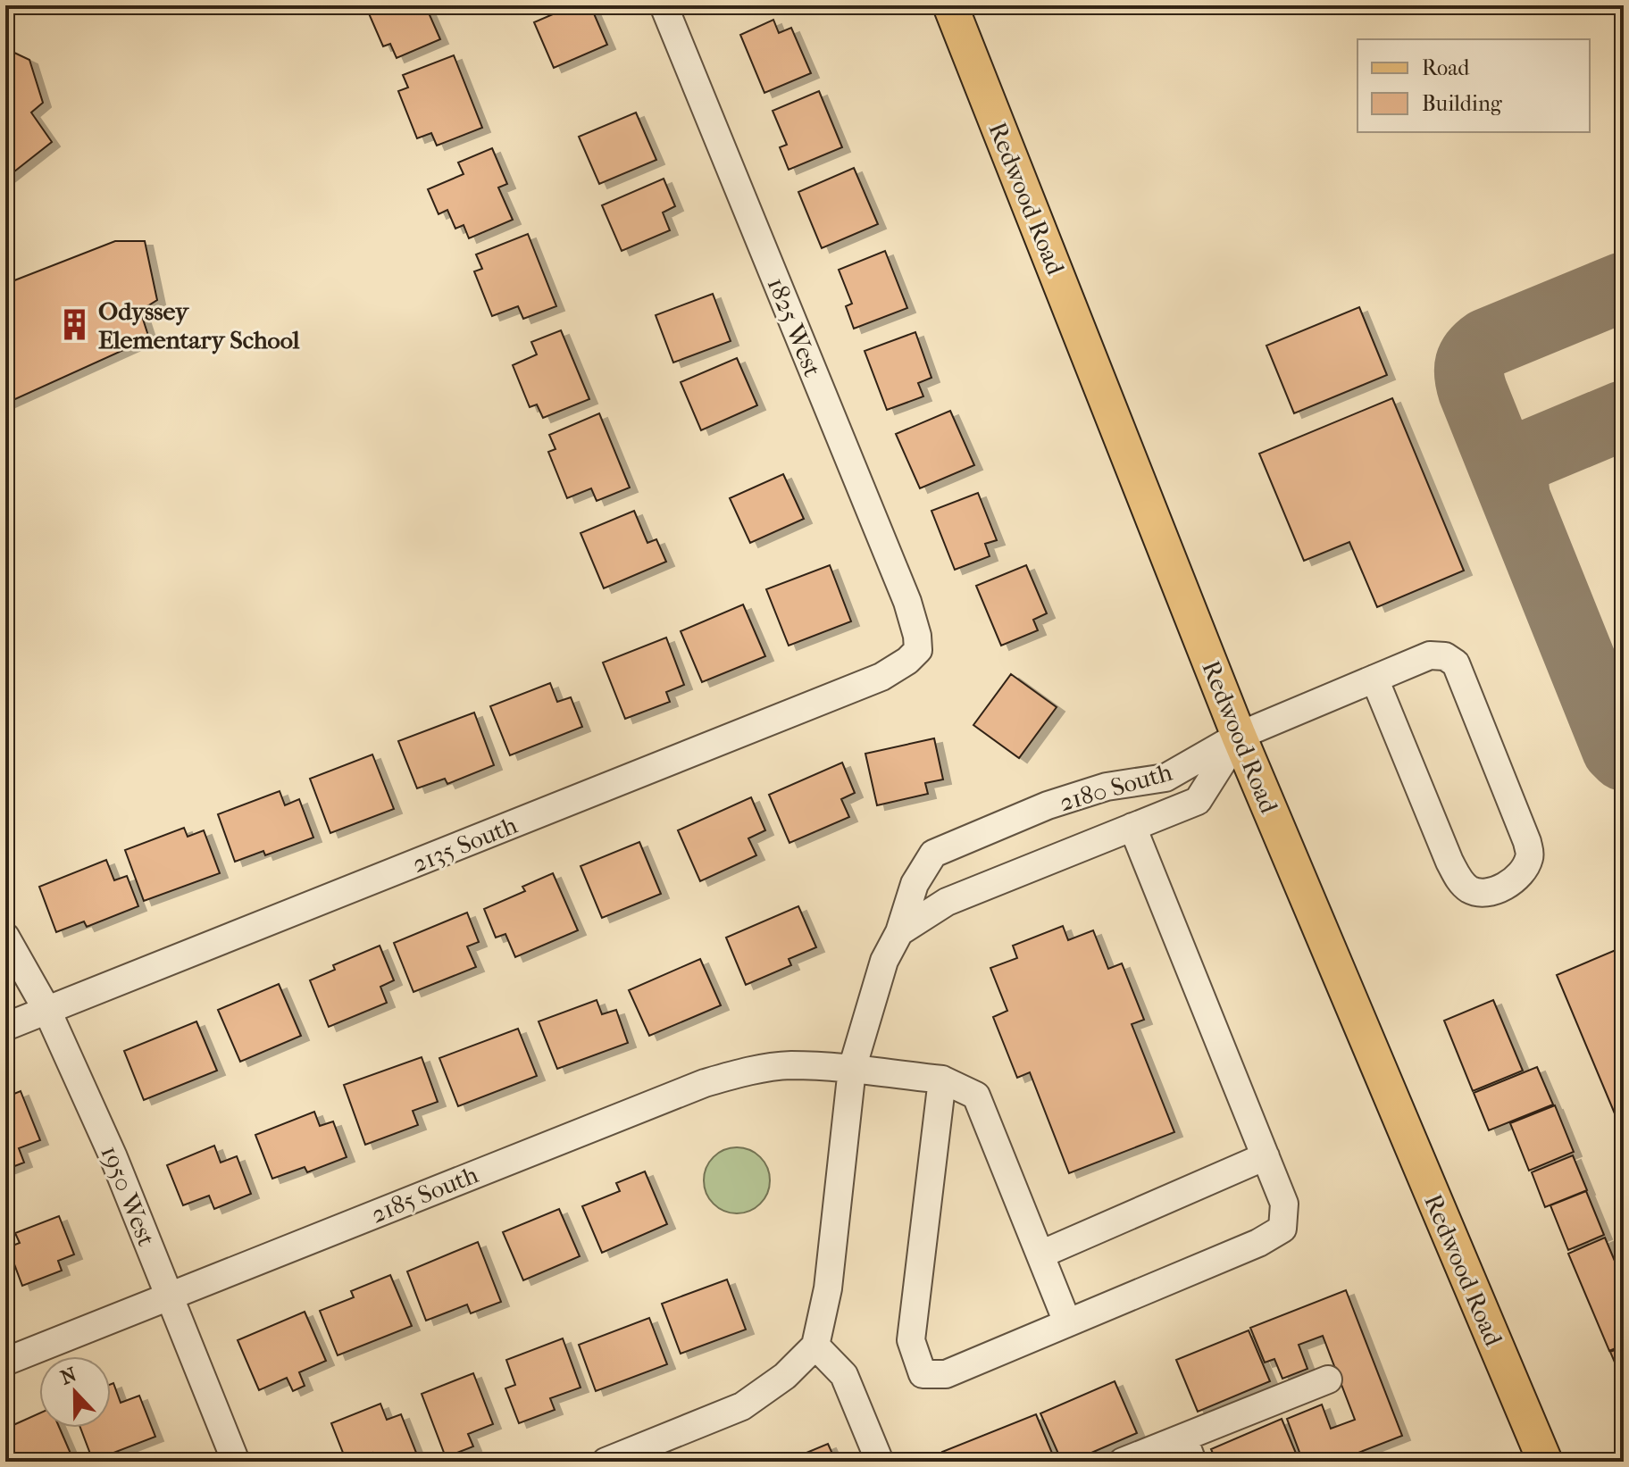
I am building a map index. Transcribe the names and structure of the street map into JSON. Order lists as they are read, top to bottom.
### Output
{
  "streets": {
    "main road": ["Redwood Road"],
    "street": [
      "1825 West",
      "2180 South",
      "2135 South",
      "2185 South",
      "1950 West"
    ]
  },
  "crossings": [
    ["Redwood Road", "2180 South"],
    ["1825 West", "2135 South"],
    ["2180 South", "2185 South"],
    ["2135 South", "1950 West"],
    ["2185 South", "1950 West"]
  ],
  "places": {
    "building": ["Odyssey Elementary School"]
  },
  "legend": ["Road", "Building"],
  "north": "top"
}
